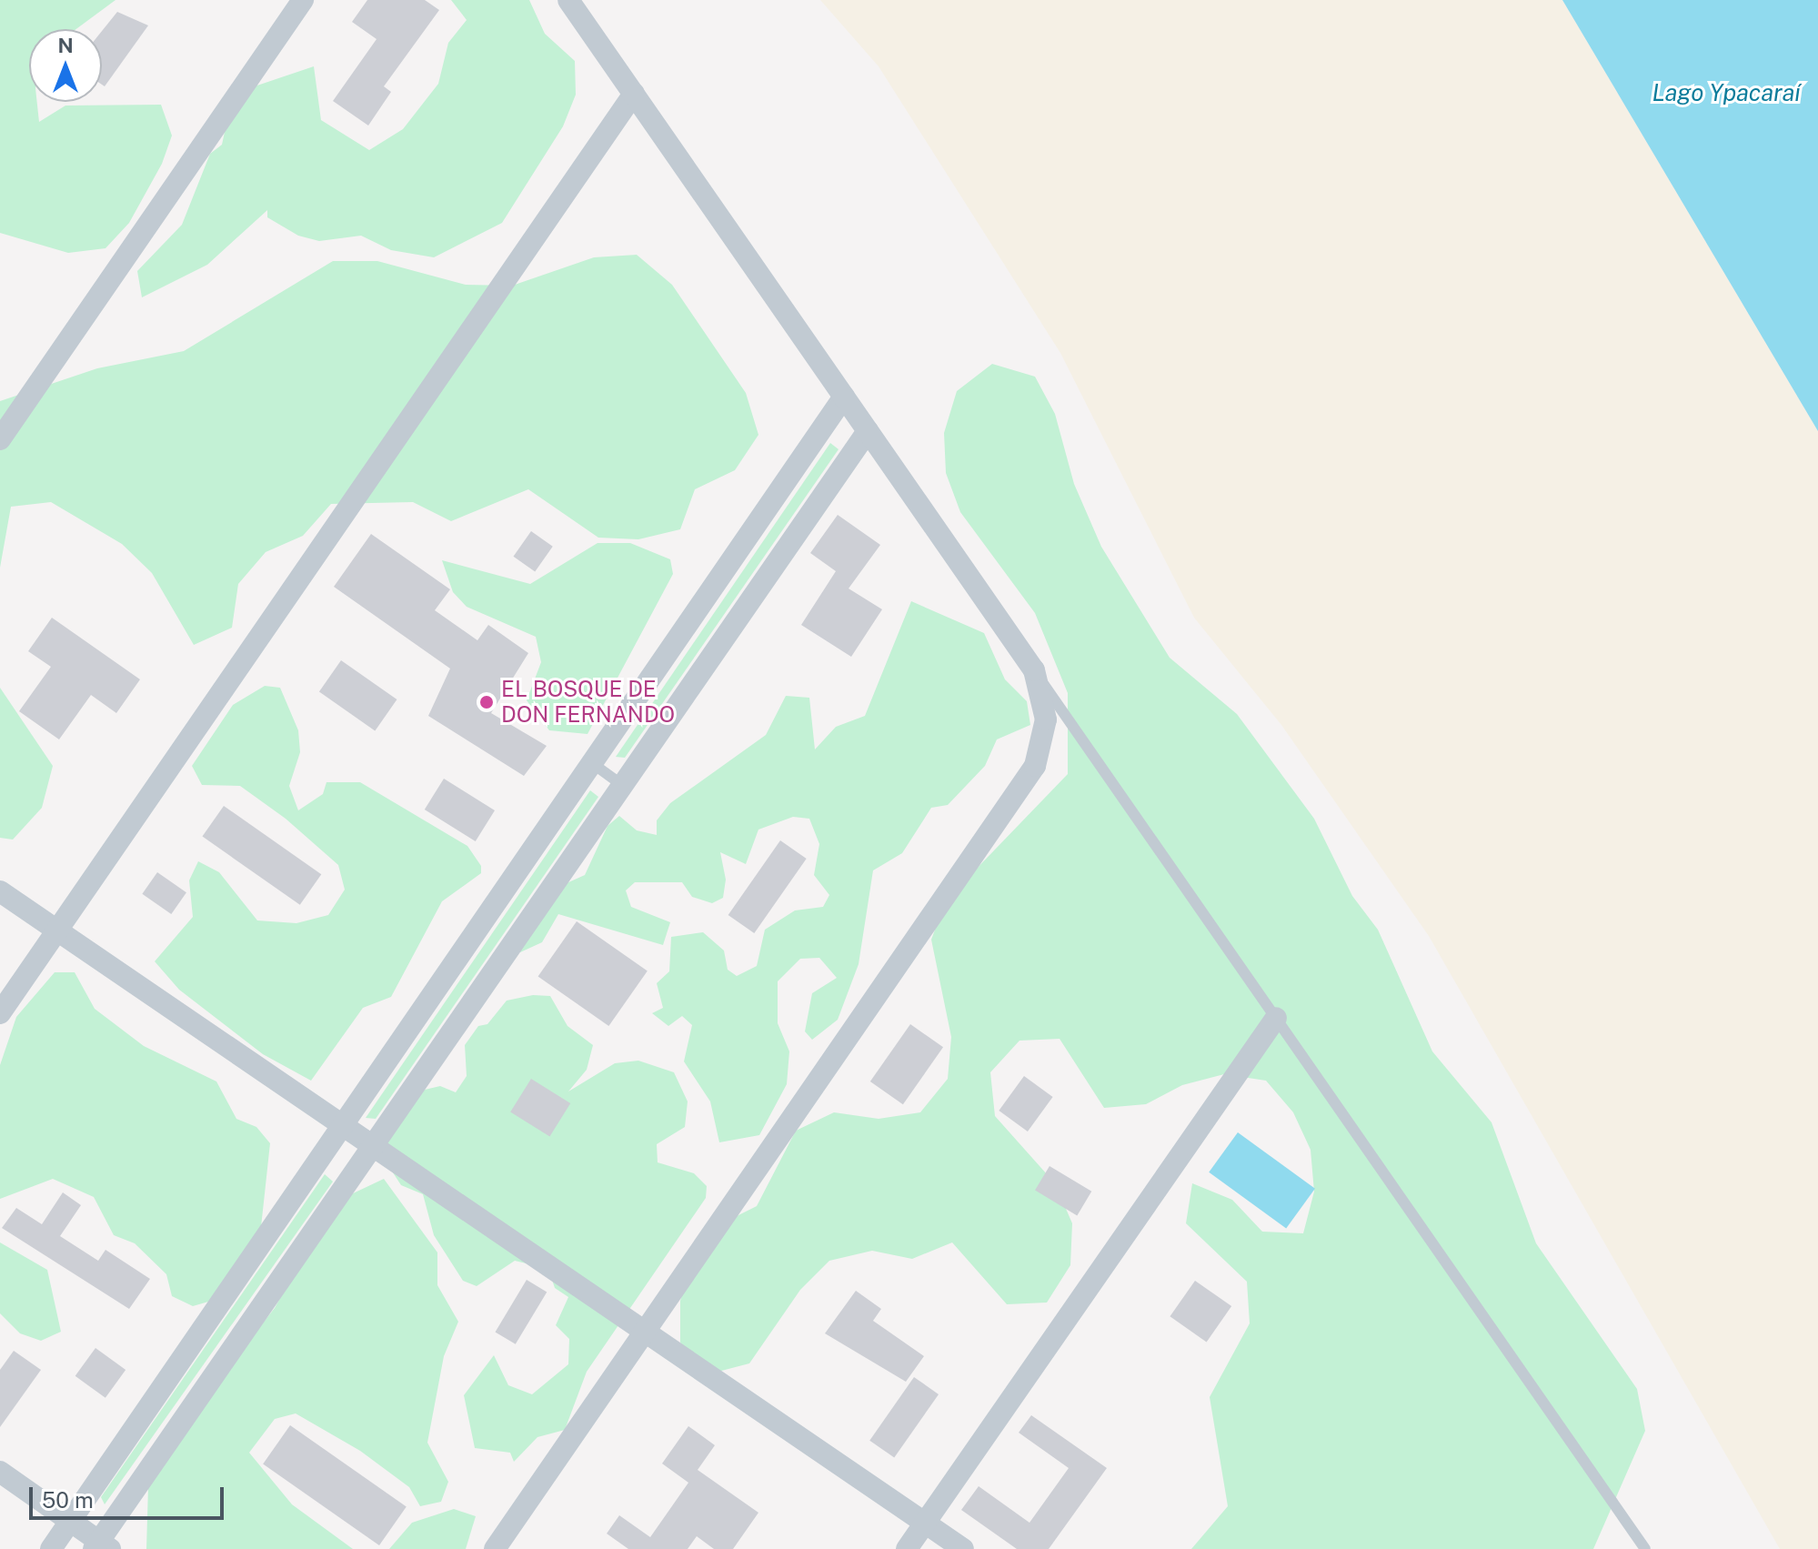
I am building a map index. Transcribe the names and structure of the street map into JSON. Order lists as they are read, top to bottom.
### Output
{
  "water": ["Lago Ypacaraí"],
  "places": ["EL BOSQUE DE DON FERNANDO"],
  "scale_bar": "50 m",
  "north": "top"
}
